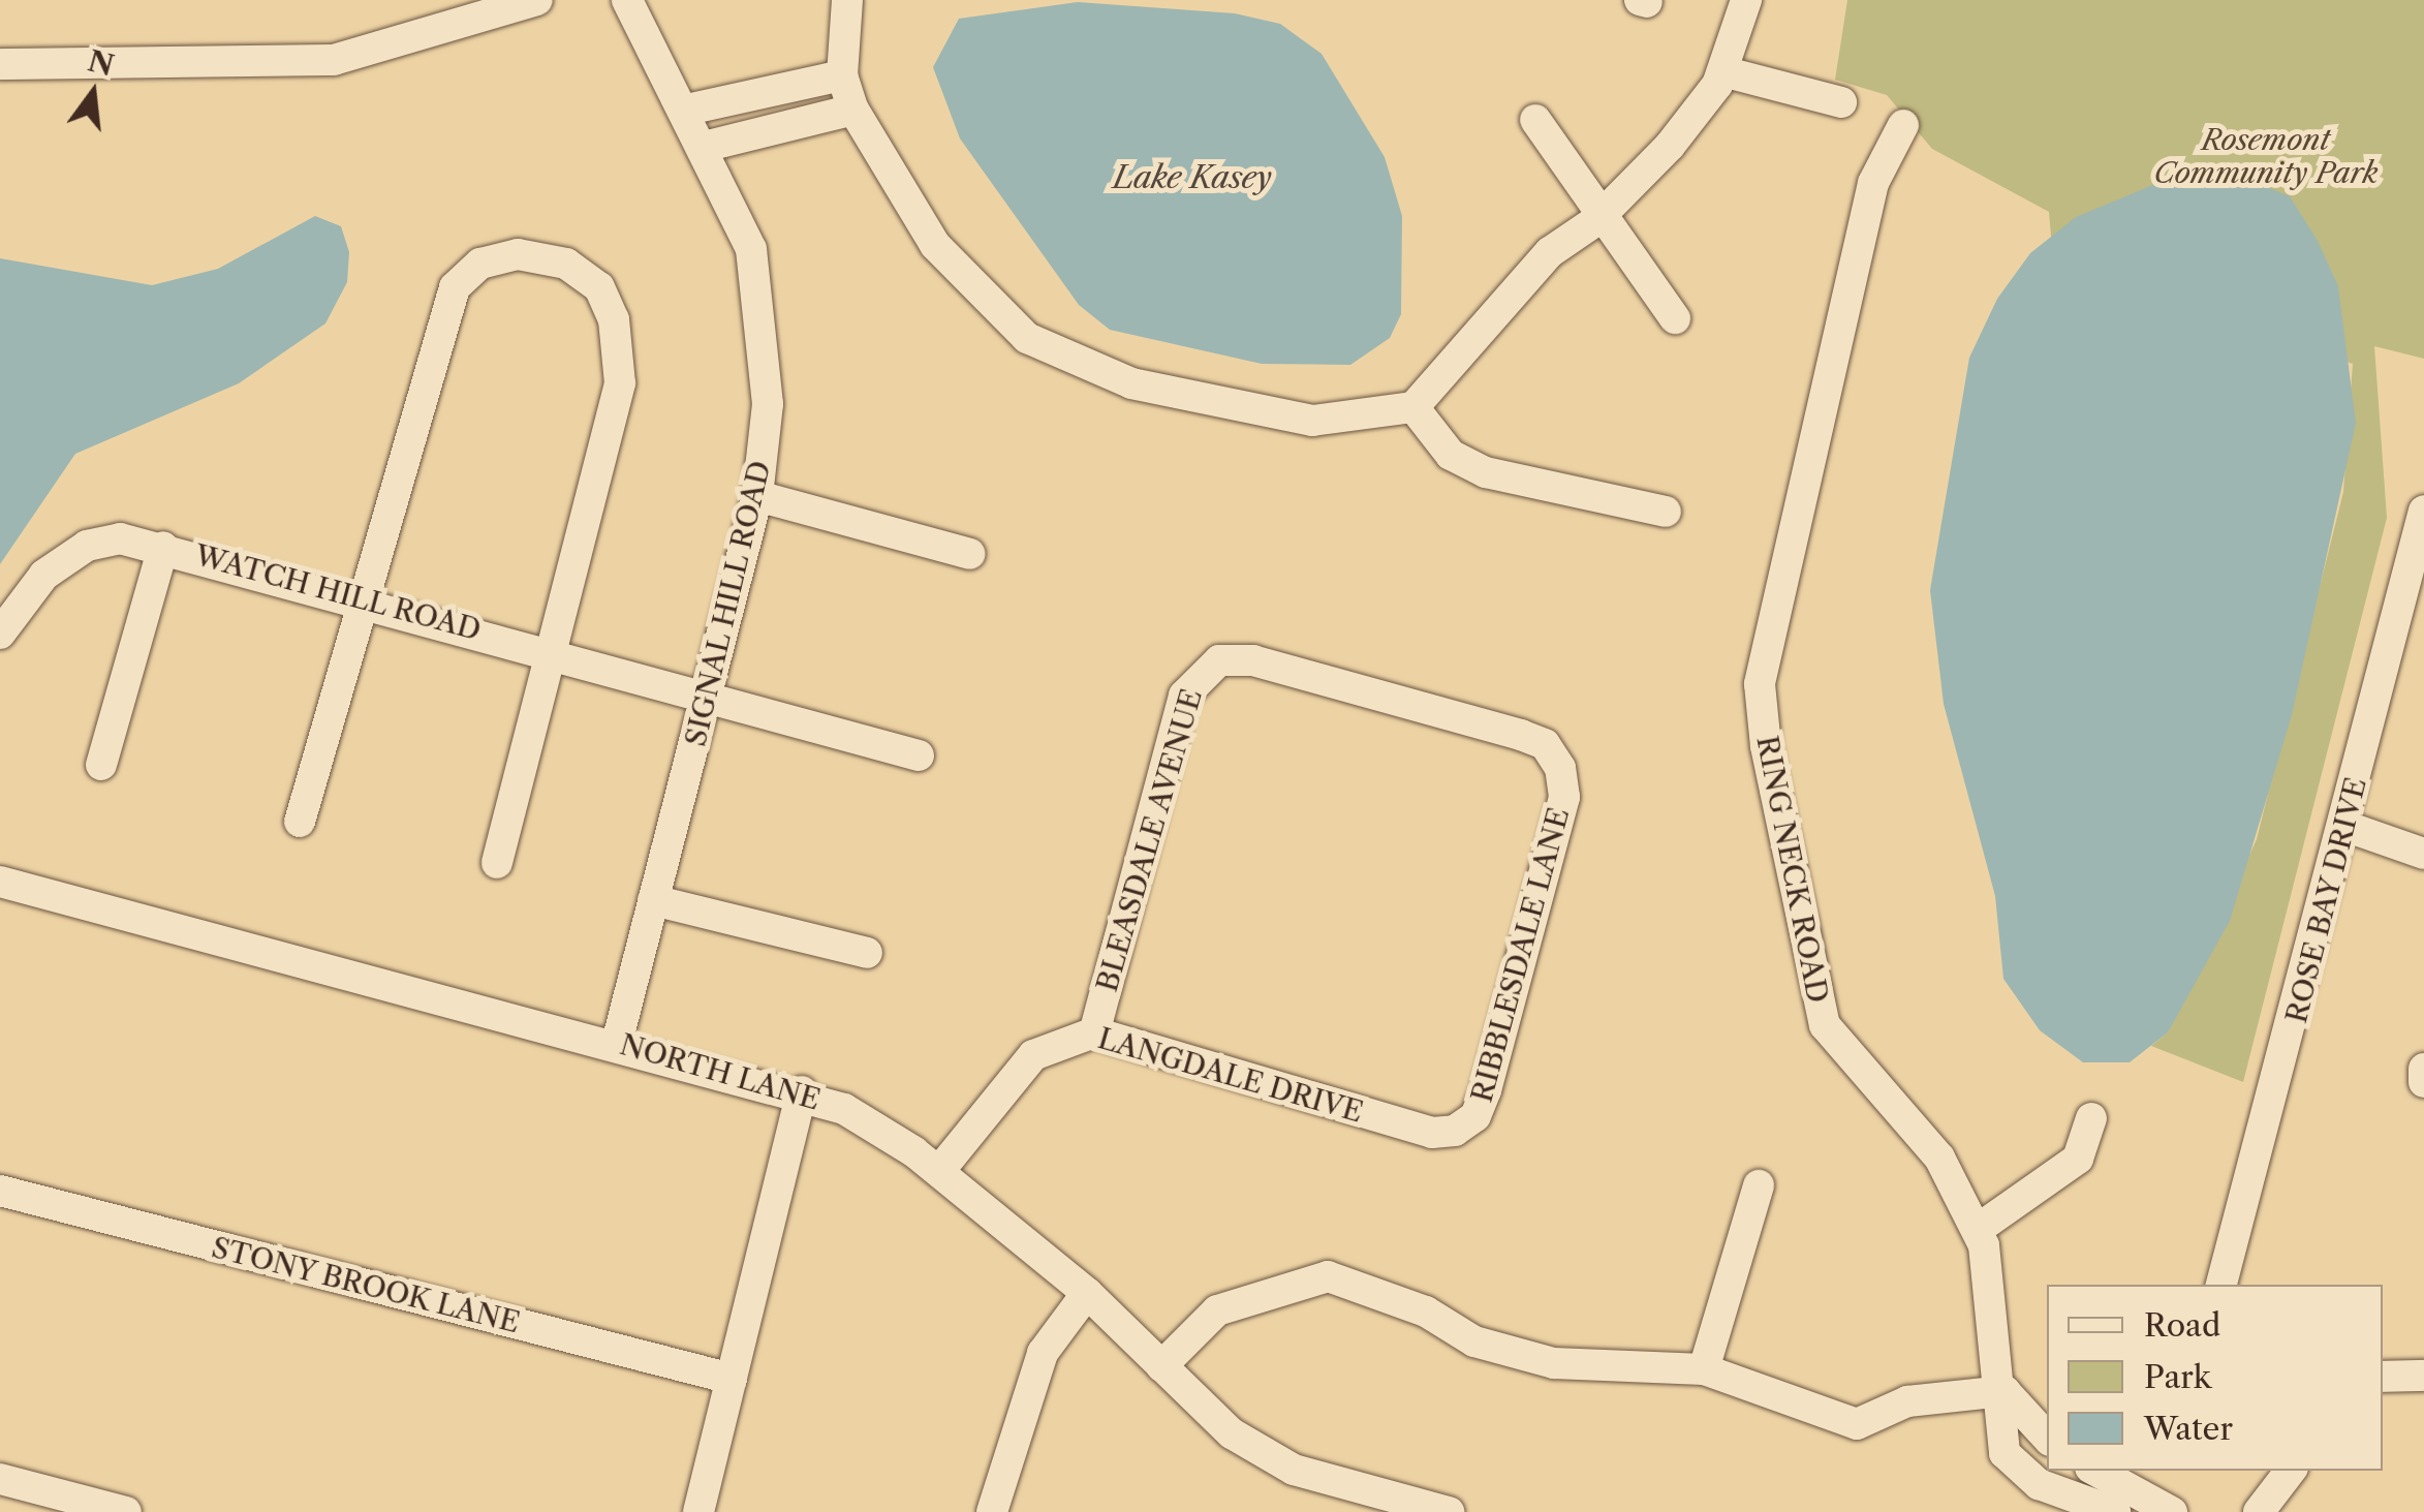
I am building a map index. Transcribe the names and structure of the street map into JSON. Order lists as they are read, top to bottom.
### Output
{
  "streets": {
    "street": [
      "WATCH HILL ROAD",
      "SIGNAL HILL ROAD",
      "BLEASDALE AVENUE",
      "RING NECK ROAD",
      "ROSE BAY DRIVE",
      "RIBBLESDALE LANE",
      "NORTH LANE",
      "LANGDALE DRIVE",
      "STONY BROOK LANE"
    ]
  },
  "crossings": [
    ["WATCH HILL ROAD", "SIGNAL HILL ROAD"],
    ["SIGNAL HILL ROAD", "NORTH LANE"],
    ["BLEASDALE AVENUE", "RIBBLESDALE LANE"],
    ["BLEASDALE AVENUE", "LANGDALE DRIVE"],
    ["RIBBLESDALE LANE", "LANGDALE DRIVE"],
    ["NORTH LANE", "LANGDALE DRIVE"]
  ],
  "water": ["Lake Kasey"],
  "parks": ["Rosemont Community Park"],
  "legend": ["Road", "Park", "Water"],
  "north": "top"
}
